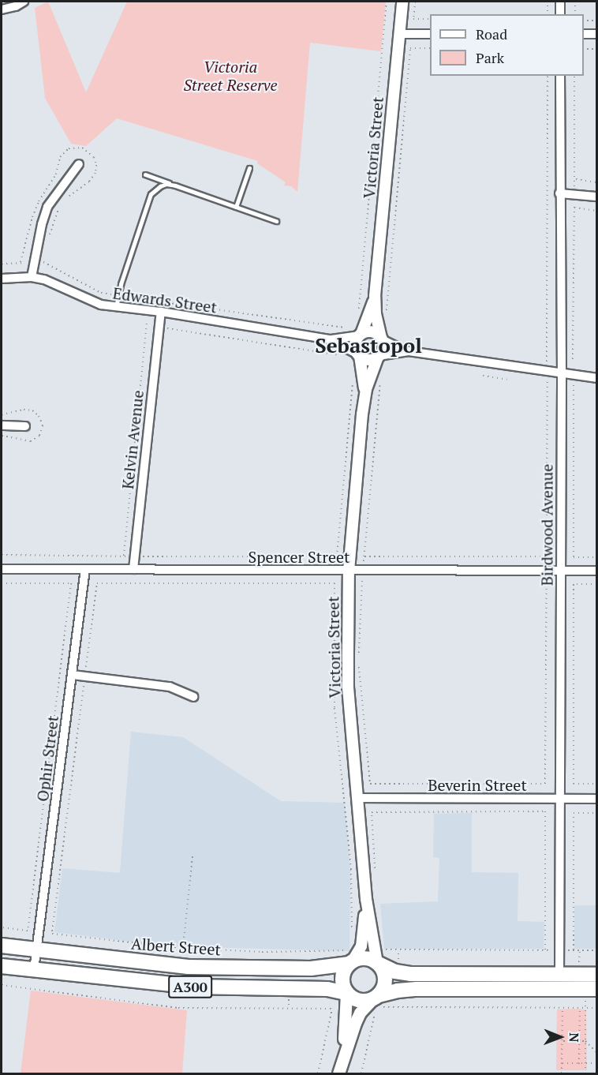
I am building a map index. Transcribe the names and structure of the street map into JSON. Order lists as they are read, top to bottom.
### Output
{
  "streets": {
    "highway": ["Albert Street", "A300"],
    "street": [
      "Victoria Street",
      "Edwards Street",
      "Kelvin Avenue",
      "Birdwood Avenue",
      "Spencer Street",
      "Ophir Street",
      "Beverin Street"
    ]
  },
  "crossings": [
    ["Victoria Street", "Edwards Street"],
    ["Victoria Street", "Spencer Street"],
    ["Victoria Street", "Beverin Street"],
    ["Victoria Street", "Albert Street"],
    ["Victoria Street", "A300"],
    ["Edwards Street", "Kelvin Avenue"],
    ["Kelvin Avenue", "Spencer Street"],
    ["Birdwood Avenue", "Spencer Street"],
    ["Birdwood Avenue", "Beverin Street"],
    ["Spencer Street", "Ophir Street"],
    ["Ophir Street", "Albert Street"],
    ["Ophir Street", "A300"],
    ["Albert Street", "A300"]
  ],
  "districts": ["Sebastopol"],
  "parks": ["Victoria Street Reserve"],
  "legend": ["Road", "Park"],
  "north": "right"
}
